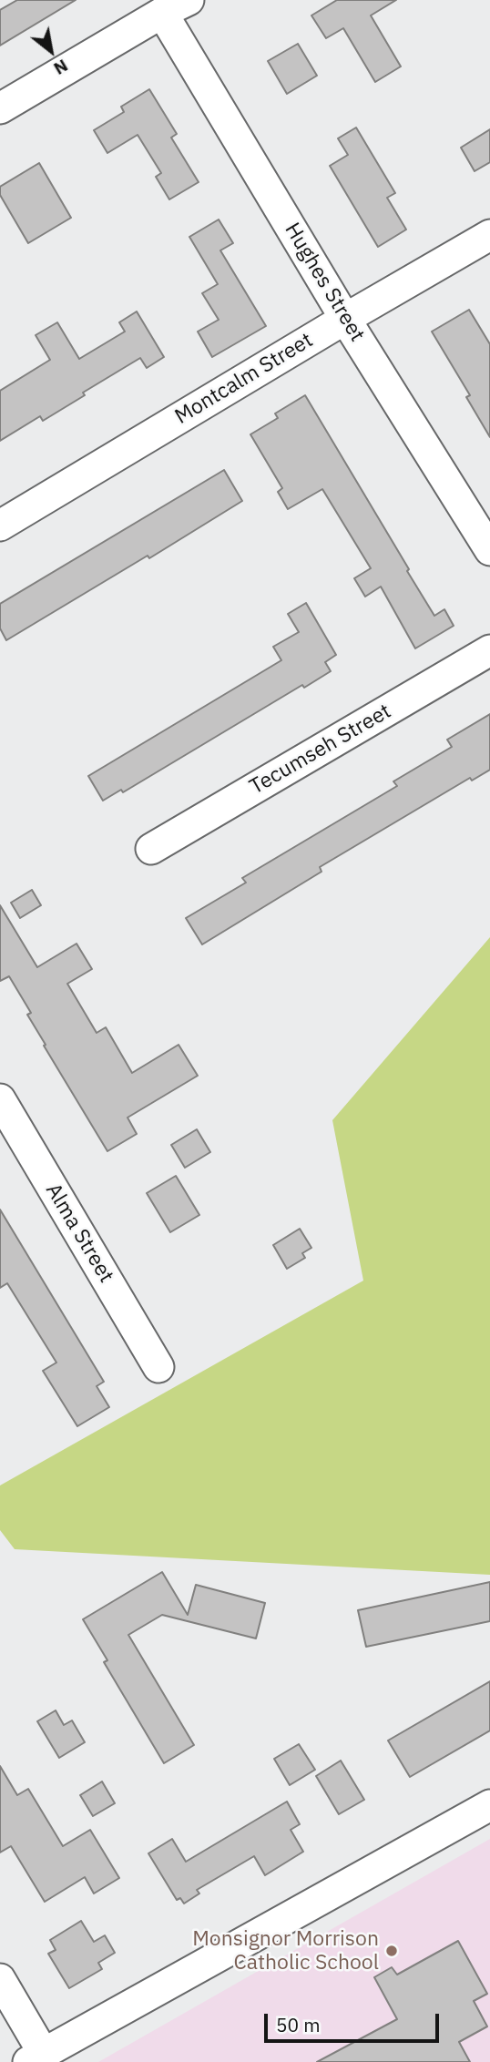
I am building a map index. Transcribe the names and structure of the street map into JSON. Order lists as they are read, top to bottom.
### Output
{
  "streets": {
    "street": [
      "Hughes Street",
      "Montcalm Street",
      "Tecumseh Street",
      "Alma Street"
    ]
  },
  "crossings": [
    ["Hughes Street", "Montcalm Street"]
  ],
  "places": ["Monsignor Morrison Catholic School"],
  "scale_bar": "50 m",
  "north": "bottom right"
}
